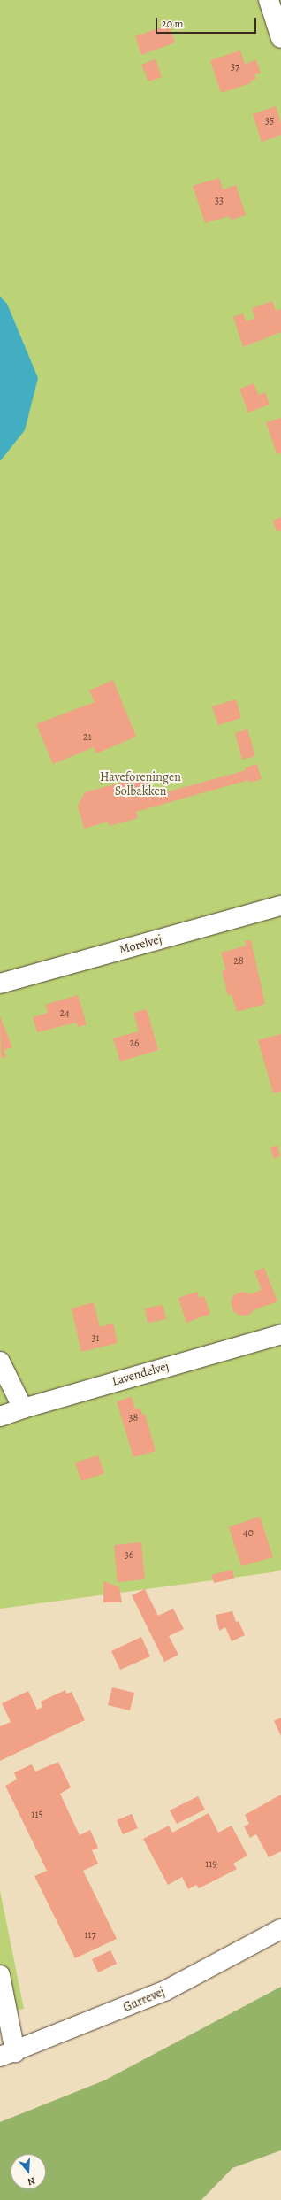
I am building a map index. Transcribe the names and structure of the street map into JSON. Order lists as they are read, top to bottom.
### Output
{
  "streets": {
    "street": ["Morelvej", "Lavendelvej", "Gurrevej"]
  },
  "parks": ["Haveforeningen Solbakken"],
  "house_numbers": [
    "37",
    "35",
    "33",
    "21",
    "28",
    "24",
    "26",
    "31",
    "38",
    "40",
    "36",
    "115",
    "119",
    "117"
  ],
  "scale_bar": "20 m",
  "north": "bottom"
}
